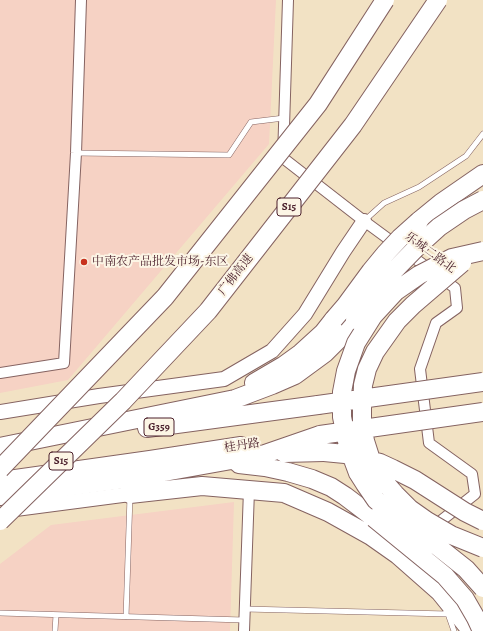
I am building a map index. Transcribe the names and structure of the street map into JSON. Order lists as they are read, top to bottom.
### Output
{
  "streets": {
    "highway": [
      "S15",
      "广佛高速",
      "G359",
      "桂丹路"
    ],
    "street": ["乐城二路北"]
  },
  "places": ["中南农产品批发市场-东区"]
}
